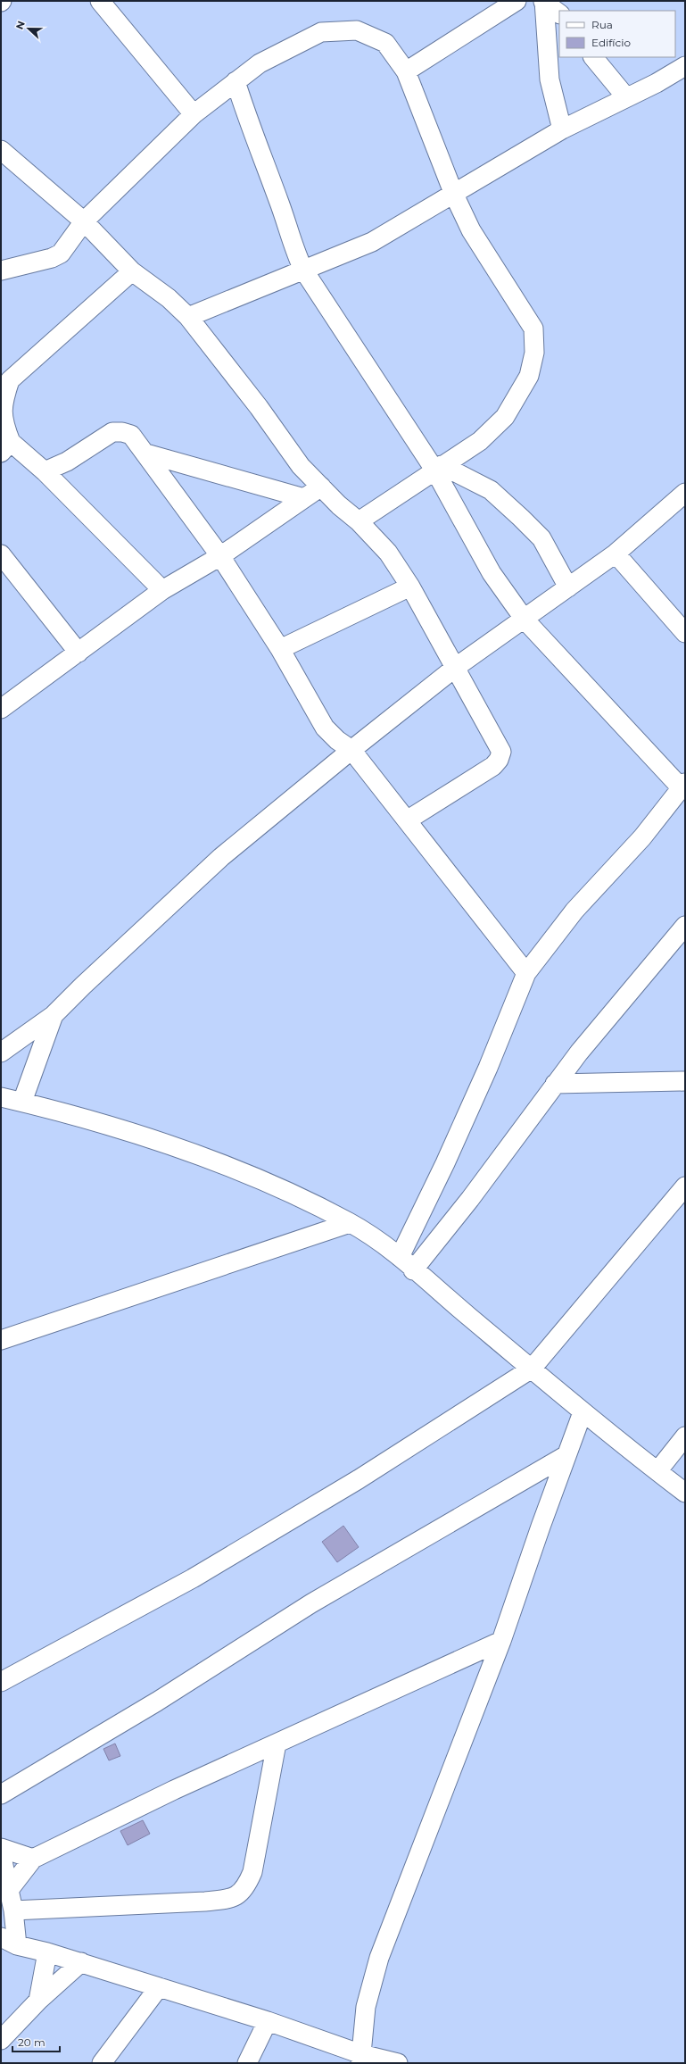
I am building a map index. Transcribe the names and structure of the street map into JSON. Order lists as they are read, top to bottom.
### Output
{
  "legend": ["Rua", "Edifício"],
  "scale_bar": "20 m",
  "north": "left"
}
